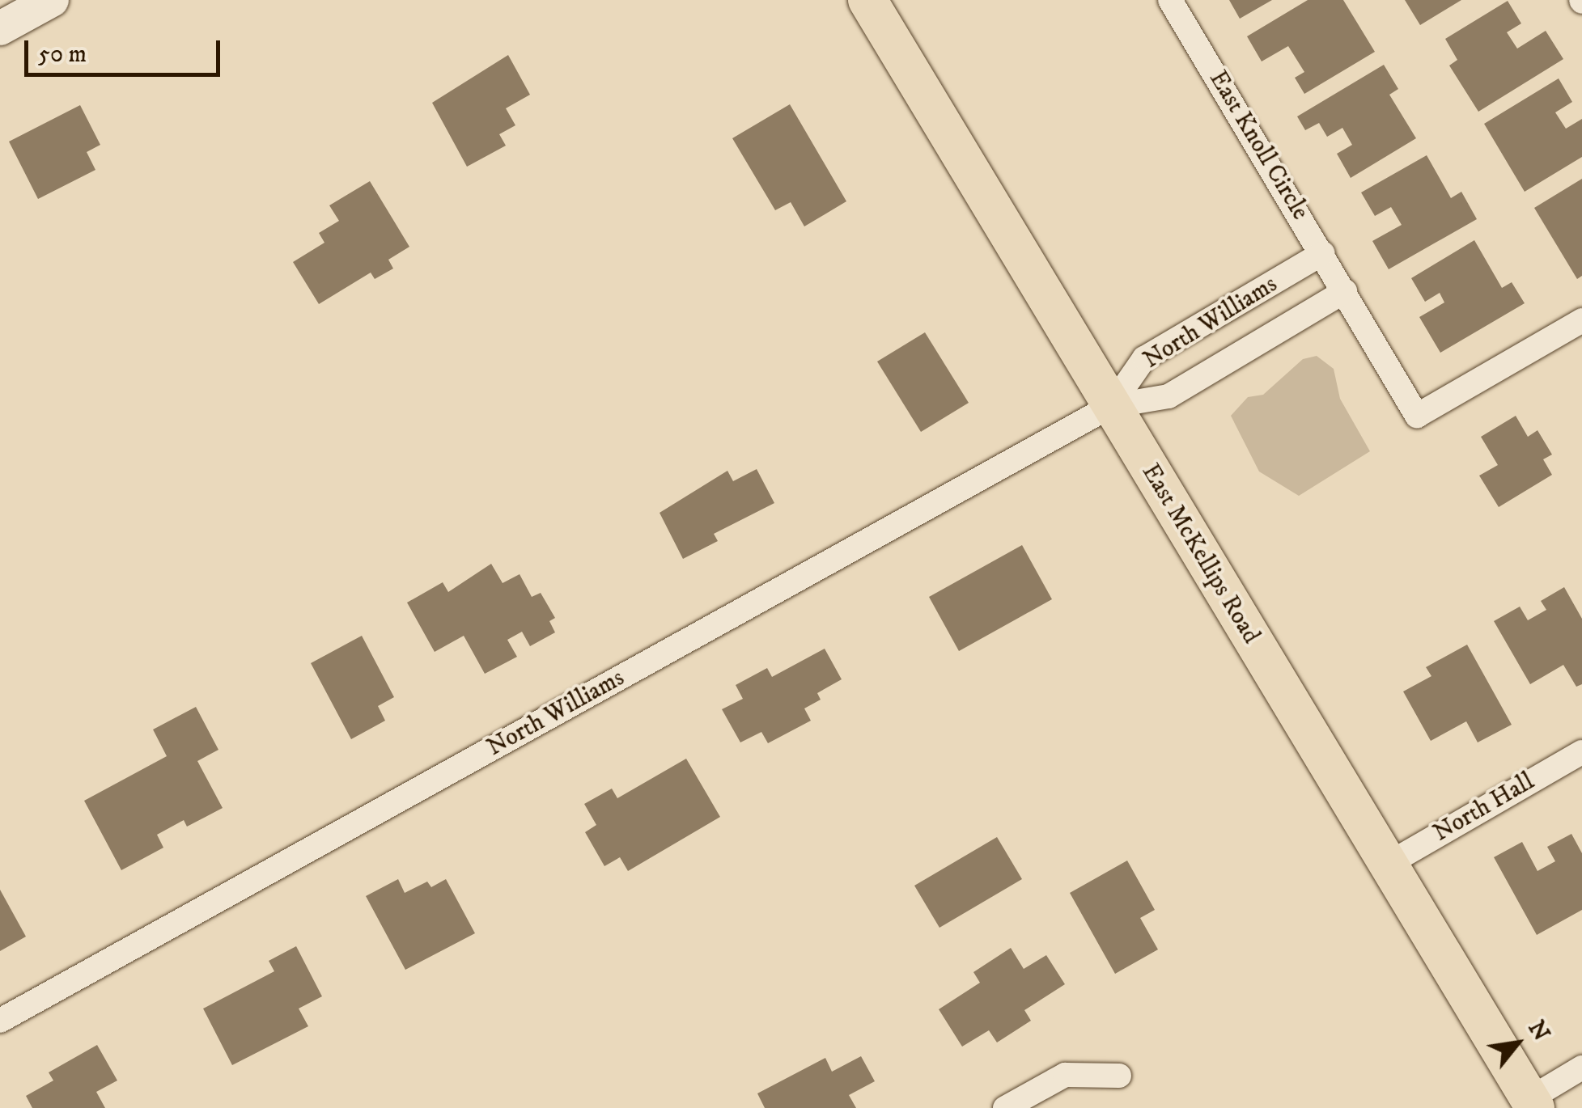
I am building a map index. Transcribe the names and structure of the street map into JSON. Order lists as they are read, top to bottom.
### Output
{
  "streets": {
    "main road": ["East McKellips Road"],
    "street": ["East Knoll Circle", "North Williams", "North Hall"]
  },
  "crossings": [
    ["East Knoll Circle", "North Williams"],
    ["North Williams", "East McKellips Road"],
    ["East McKellips Road", "North Hall"]
  ],
  "scale_bar": "50 m",
  "north": "top right"
}
